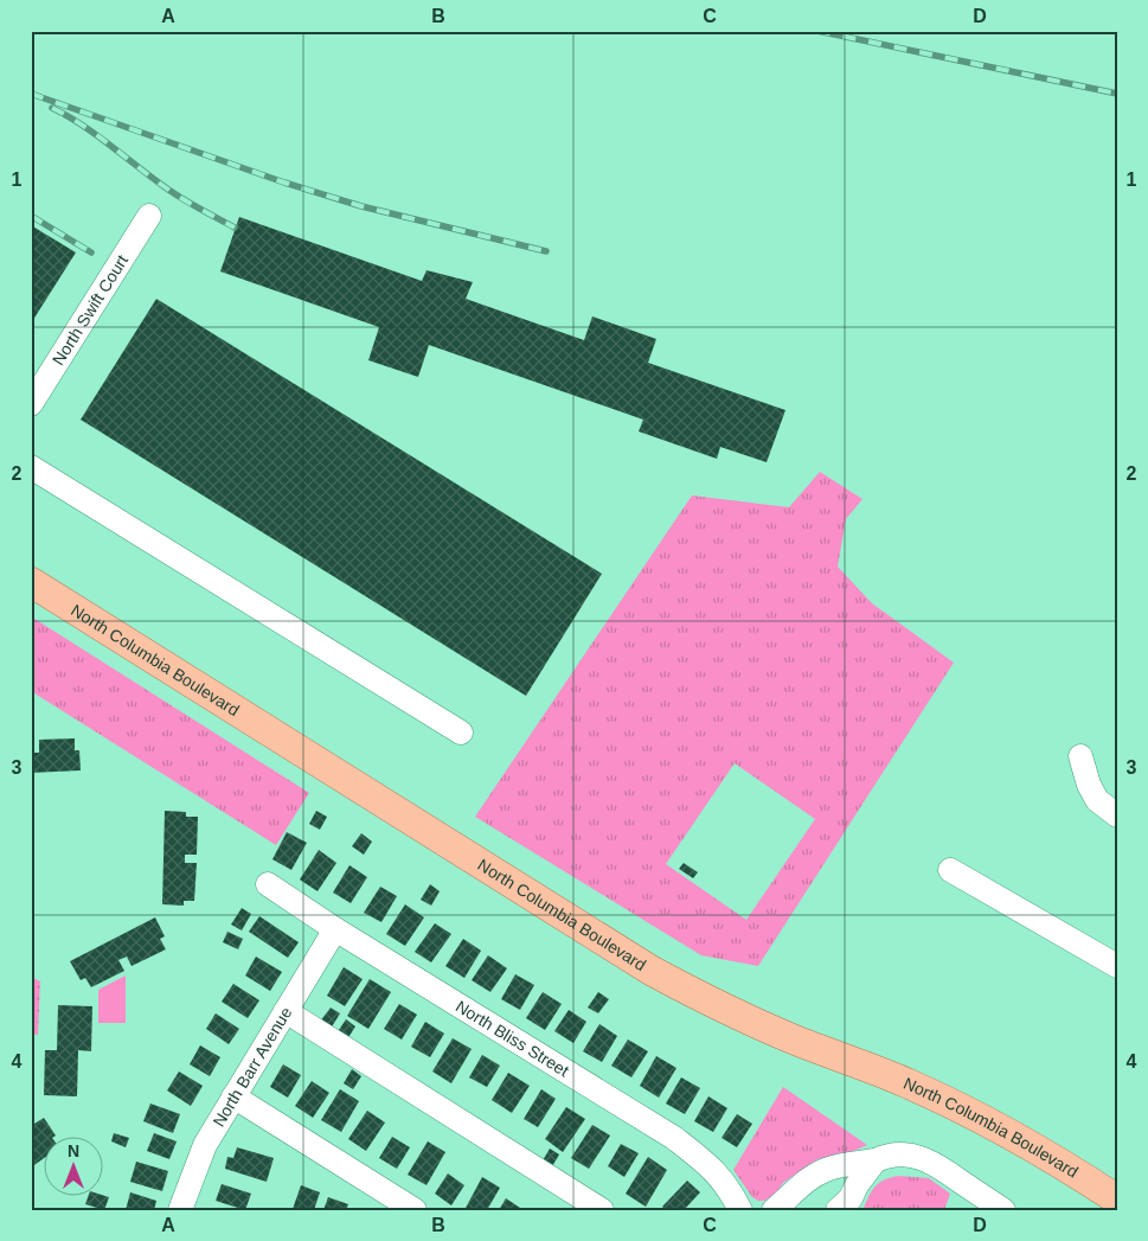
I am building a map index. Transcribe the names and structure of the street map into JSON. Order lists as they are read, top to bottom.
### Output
{
  "streets": {
    "main road": ["North Columbia Boulevard"],
    "street": ["North Swift Court", "North Bliss Street", "North Barr Avenue"]
  },
  "crossings": [
    ["North Bliss Street", "North Barr Avenue"]
  ],
  "north": "top",
  "grid": {
    "columns": [
      "A",
      "B",
      "C",
      "D"
    ],
    "rows": [
      "1",
      "2",
      "3",
      "4"
    ]
  }
}
